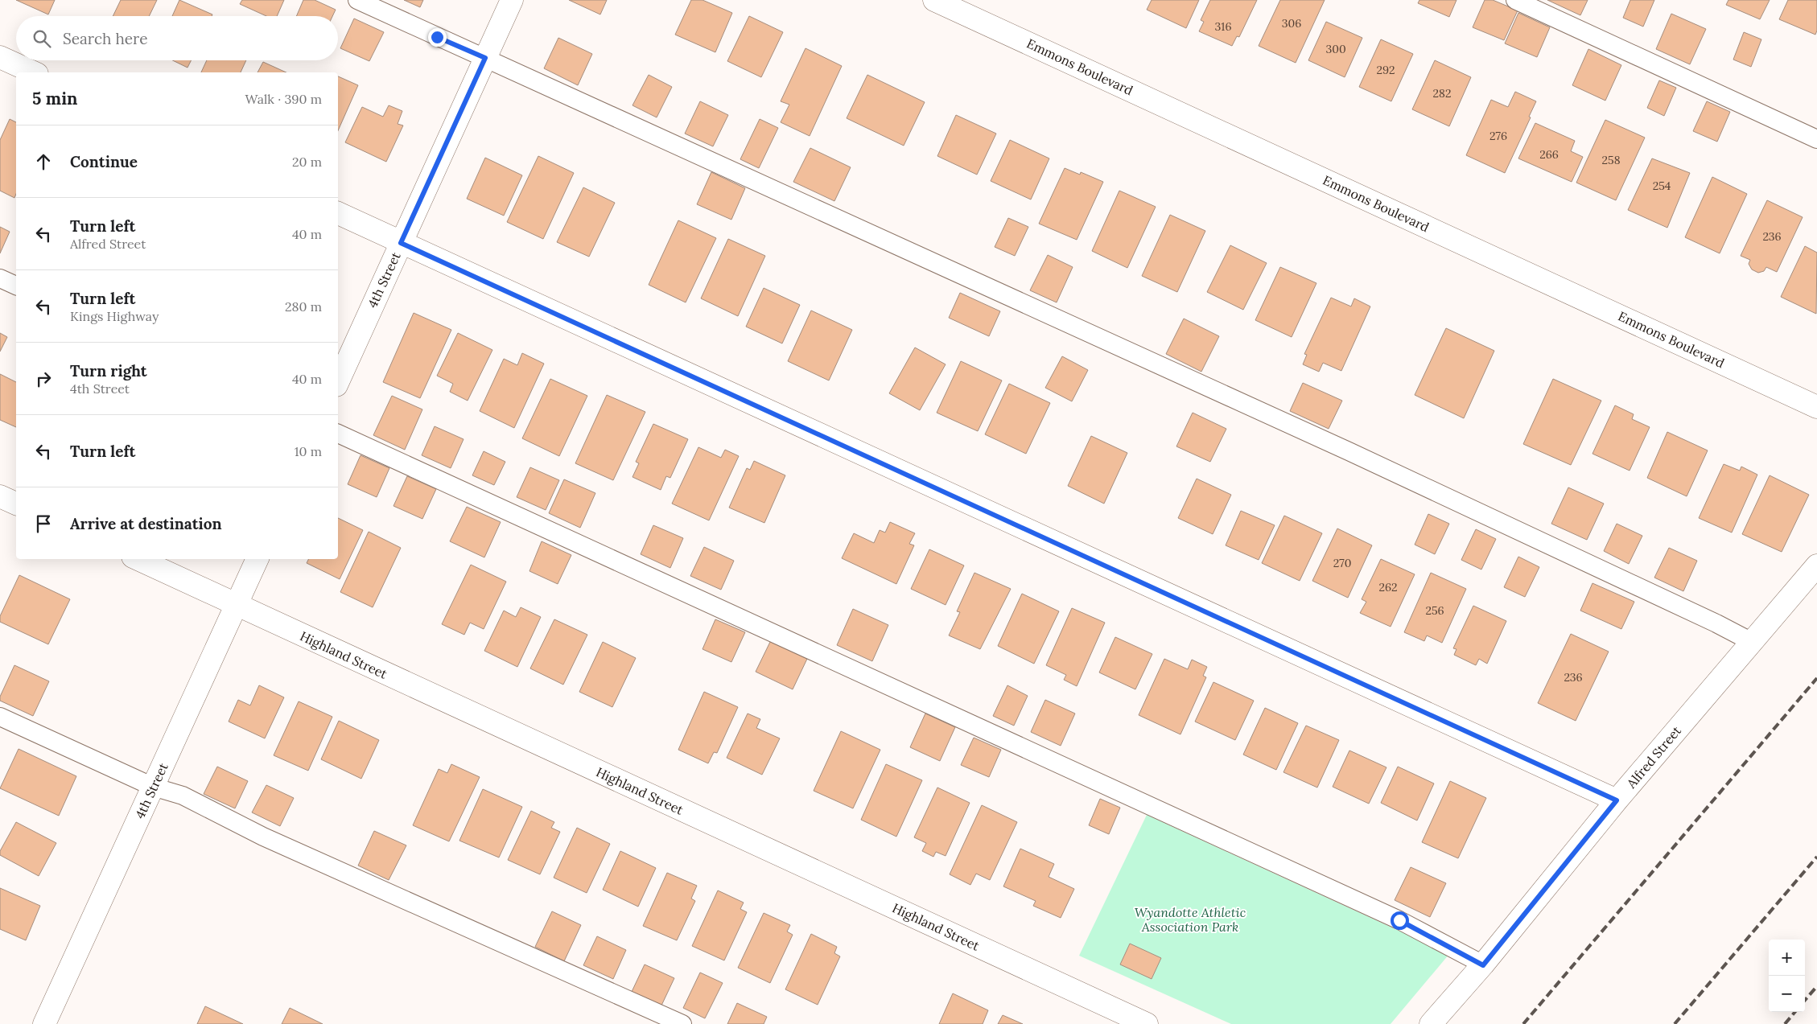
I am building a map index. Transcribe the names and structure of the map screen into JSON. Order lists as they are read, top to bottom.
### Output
{
  "streets": {
    "street": [
      "Emmons Boulevard",
      "4th Street",
      "Highland Street",
      "Alfred Street"
    ]
  },
  "crossings": [
    ["4th Street", "Highland Street"]
  ],
  "parks": ["Wyandotte Athletic Association Park"],
  "house_numbers": [
    "306",
    "316",
    "300",
    "292",
    "282",
    "276",
    "266",
    "258",
    "254",
    "236",
    "270",
    "262",
    "256",
    "236"
  ],
  "page": {
    "search": "Search here",
    "heading": ["5 min", "Walk · 390 m"],
    "list": [
      ["Continue", "20 m"],
      ["Turn left", "Alfred Street", "40 m"],
      ["Turn left", "Kings Highway", "280 m"],
      ["Turn right", "4th Street", "40 m"],
      ["Turn left", "10 m"],
      "Arrive at destination"
    ],
    "map_buttons": ["+", "−"]
  }
}
